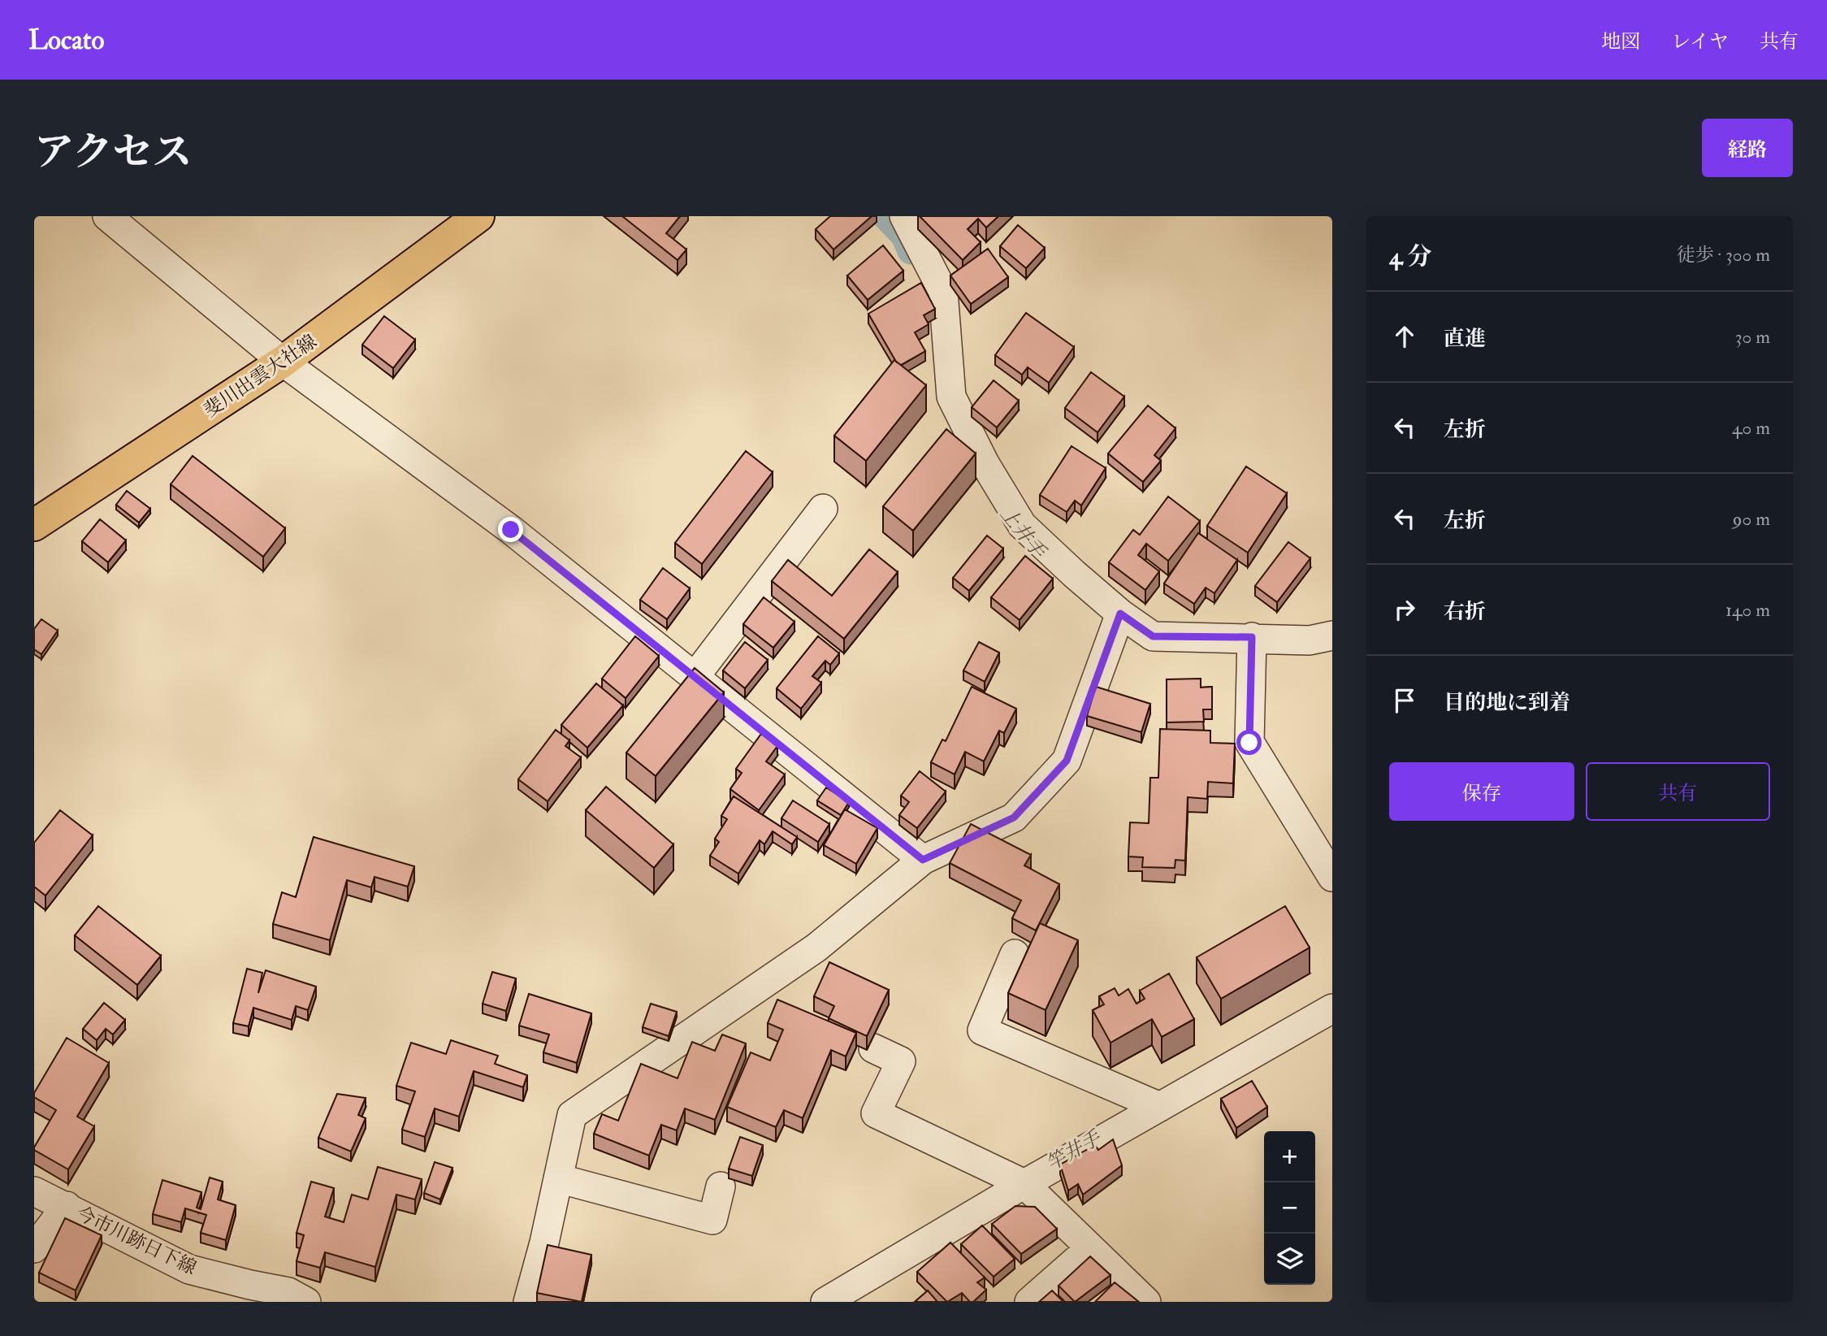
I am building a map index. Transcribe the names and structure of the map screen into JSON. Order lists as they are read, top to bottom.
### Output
{
  "streets": {
    "main road": ["斐川出雲大社線"],
    "street": ["今市川跡日下線"]
  },
  "water": ["上井手", "竿井手"],
  "page": {
    "header": "Locato",
    "nav": ["地図", "レイヤ", "共有"],
    "buttons": [
      "経路",
      ["保存", "共有"]
    ],
    "title": "アクセス",
    "heading": ["4 分", "徒歩 · 300 m"],
    "list": [
      ["直進", "30 m"],
      ["左折", "40 m"],
      ["左折", "90 m"],
      ["右折", "140 m"],
      "目的地に到着"
    ],
    "map_buttons": ["+", "−"]
  }
}
